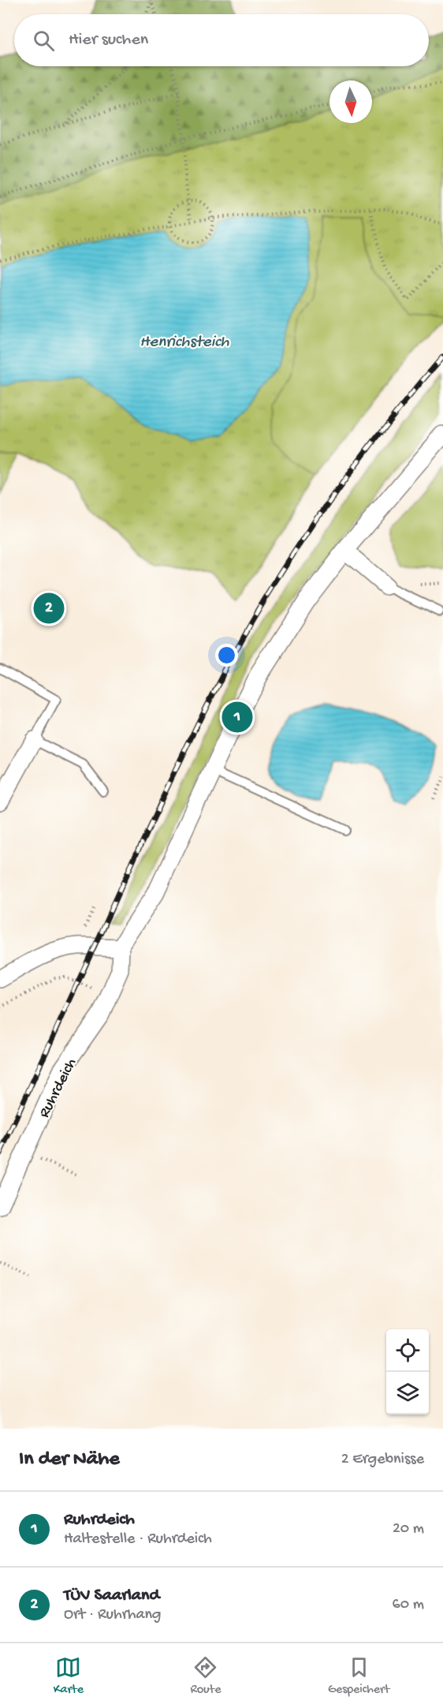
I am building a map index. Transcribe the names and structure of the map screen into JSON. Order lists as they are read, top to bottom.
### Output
{
  "streets": {
    "street": ["Ruhrdeich"]
  },
  "water": ["Henrichsteich"],
  "north": "bottom",
  "page": {
    "search": "Hier suchen",
    "pins": ["2", "1"],
    "heading": ["In der Nähe", "2 Ergebnisse"],
    "list": [
      {
        "mark": "1",
        "name": "Ruhrdeich",
        "note": "Haltestelle · Ruhrdeich",
        "value": "20 m"
      },
      {
        "mark": "2",
        "name": "TÜV Saarland",
        "note": "Ort · Ruhrhang",
        "value": "60 m"
      }
    ],
    "nav": ["Karte", "Route", "Gespeichert"]
  }
}
